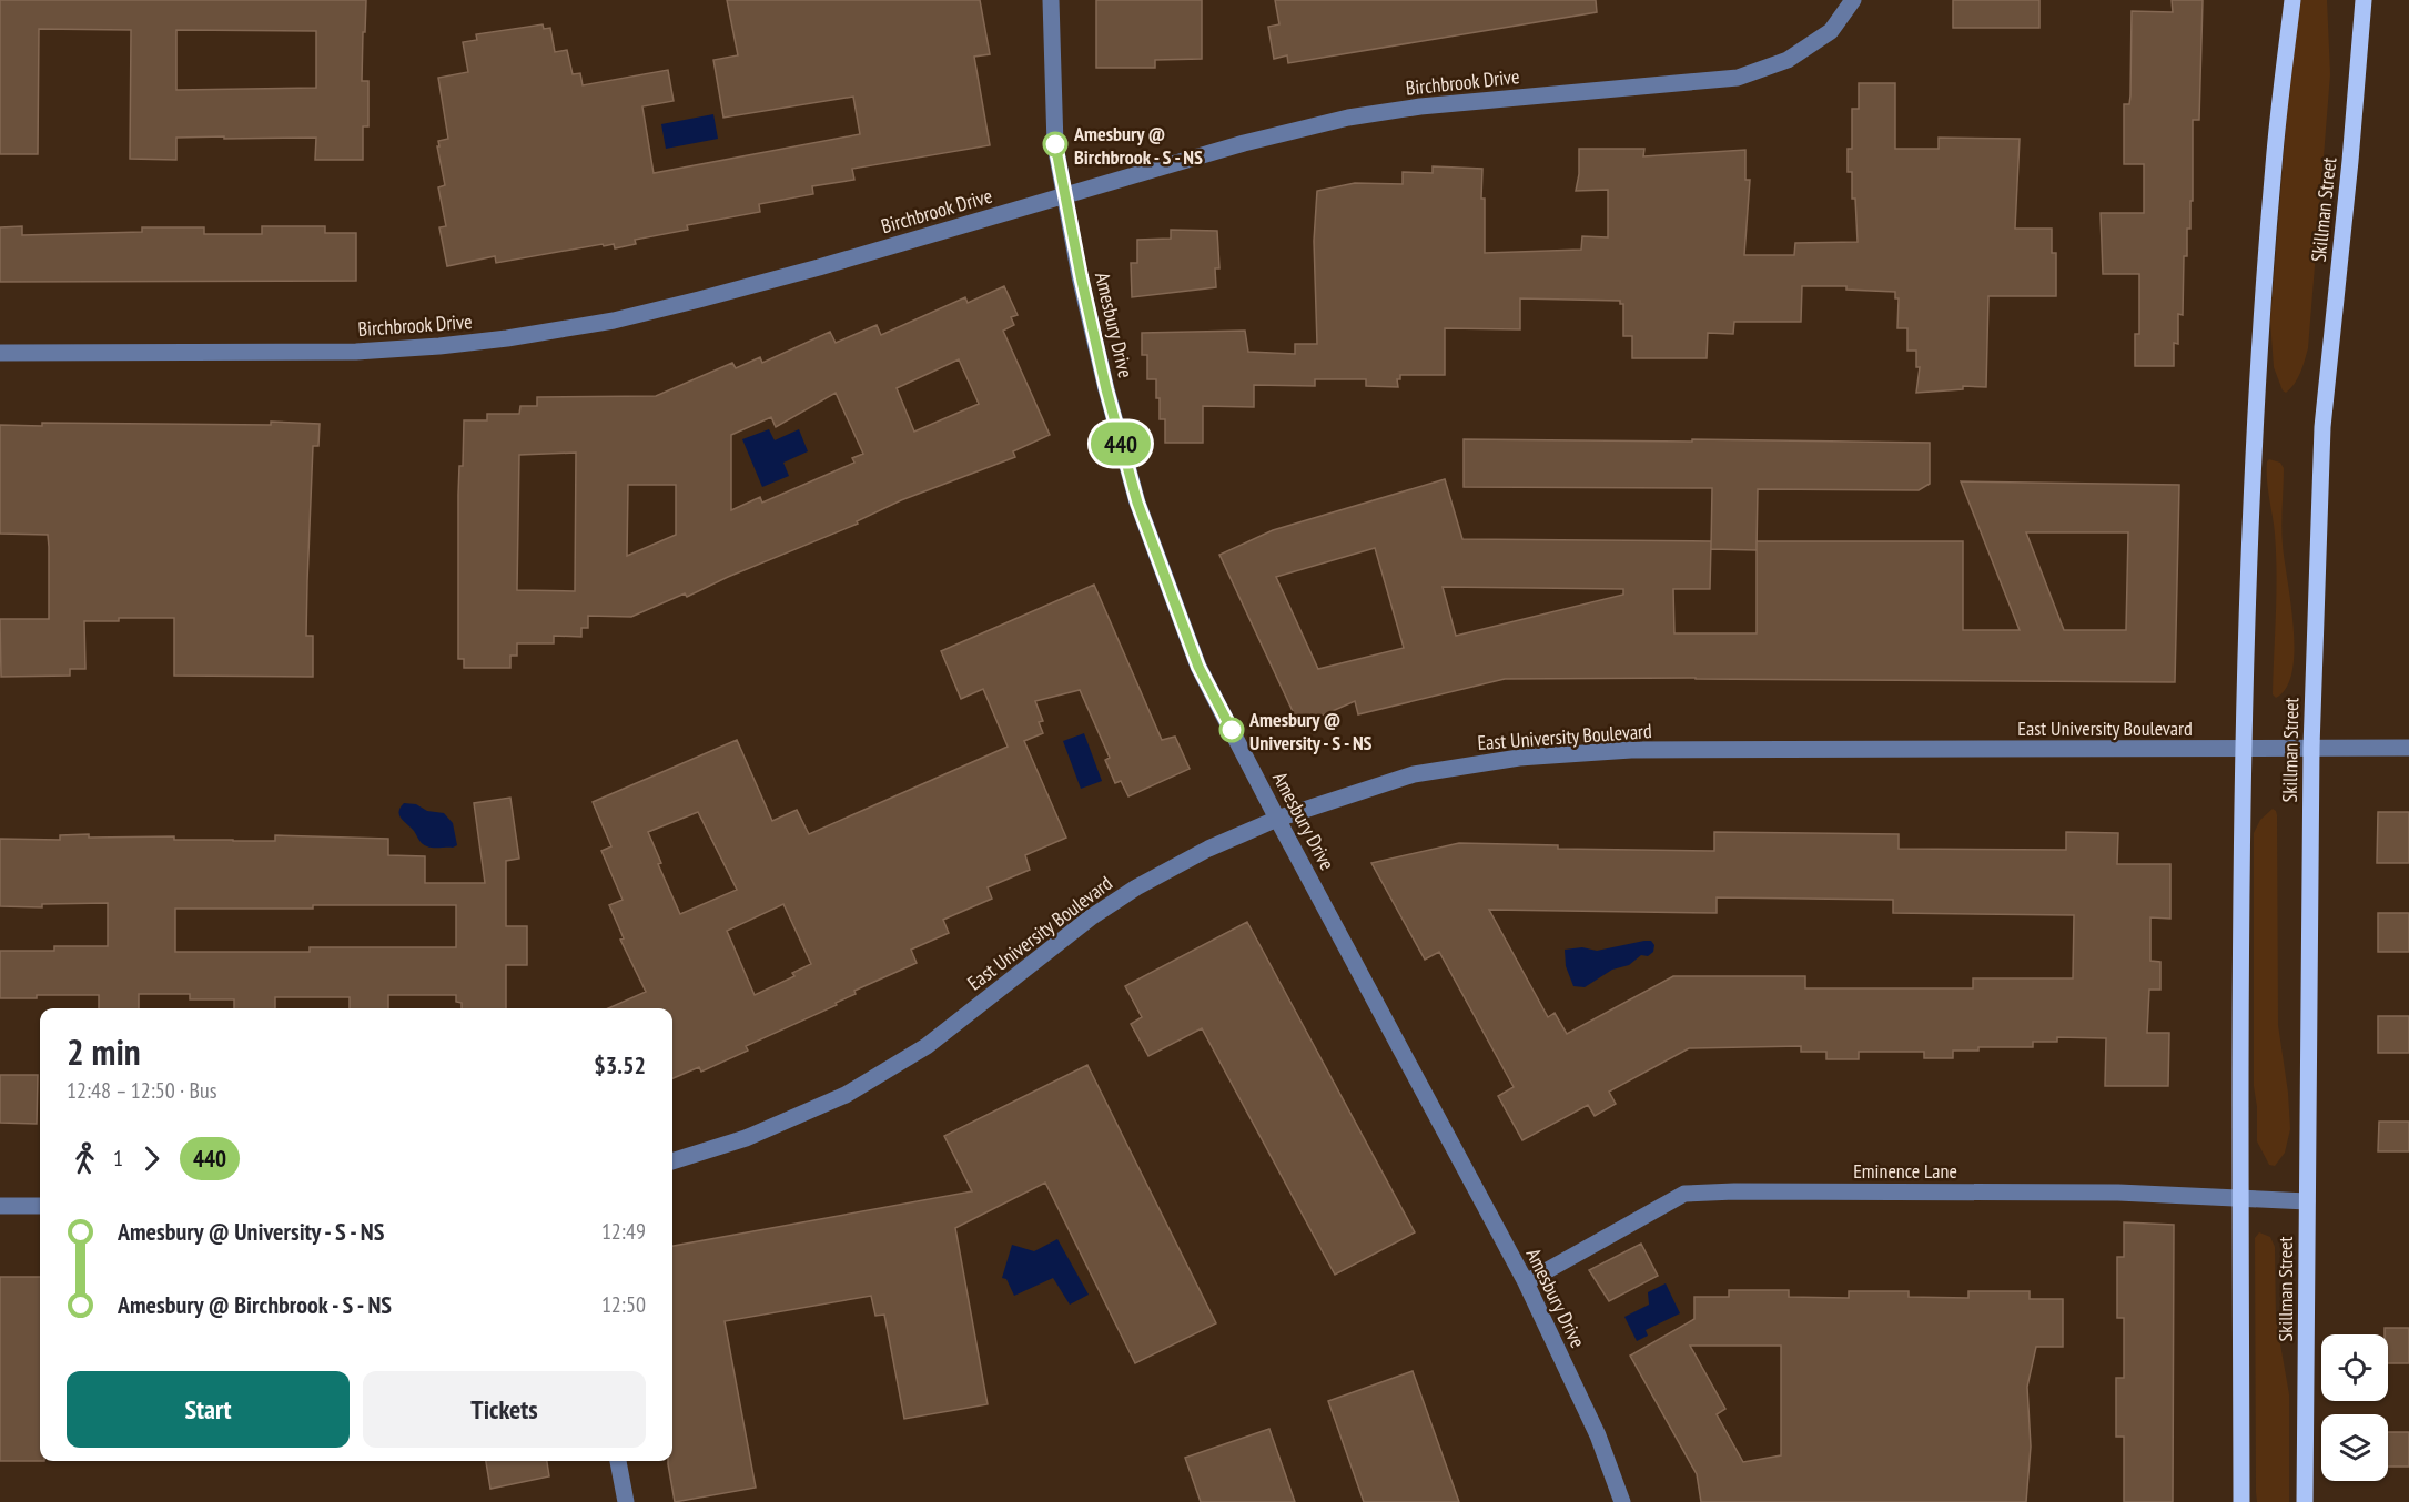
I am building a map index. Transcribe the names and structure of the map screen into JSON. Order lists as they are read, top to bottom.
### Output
{
  "streets": {
    "main road": ["Skillman Street"],
    "street": [
      "Birchbrook Drive",
      "Amesbury Drive",
      "East University Boulevard",
      "Eminence Lane"
    ]
  },
  "crossings": [
    ["Birchbrook Drive", "Amesbury Drive"],
    ["Skillman Street", "East University Boulevard"],
    ["Skillman Street", "Eminence Lane"],
    ["Amesbury Drive", "East University Boulevard"],
    ["Amesbury Drive", "Eminence Lane"]
  ],
  "places": ["Amesbury @ Birchbrook - S - NS", "Amesbury @ University - S - NS"],
  "lines": ["bus line 440"],
  "page": {
    "on_map": "440",
    "heading": ["2 min", "12:48 – 12:50 · Bus", "$3.52"],
    "legs": ["1", "440"],
    "list": [
      {
        "name": "Amesbury @ University - S - NS",
        "value": "12:49"
      },
      {
        "name": "Amesbury @ Birchbrook - S - NS",
        "value": "12:50"
      }
    ],
    "buttons": ["Start", "Tickets"]
  }
}
